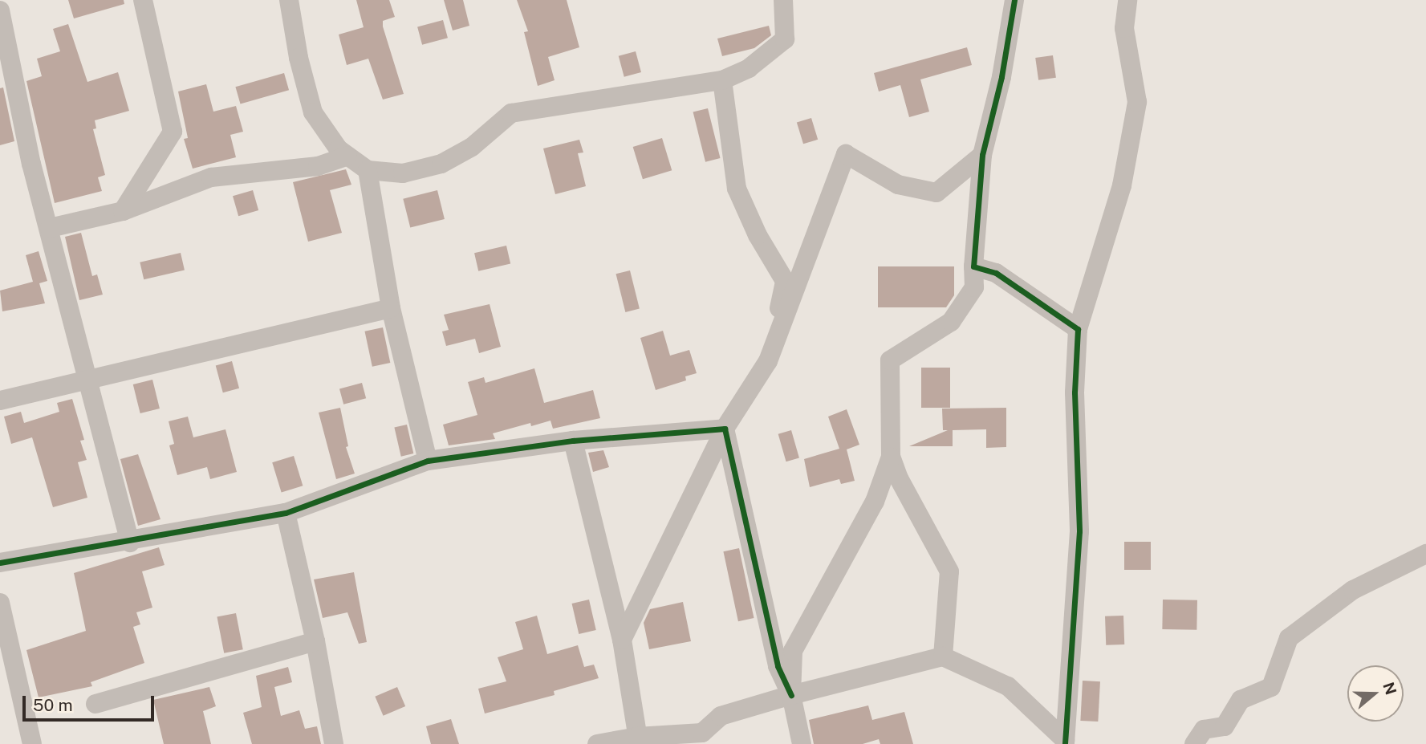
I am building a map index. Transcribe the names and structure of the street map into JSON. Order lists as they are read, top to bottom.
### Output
{
  "scale_bar": "50 m",
  "north": "right"
}
